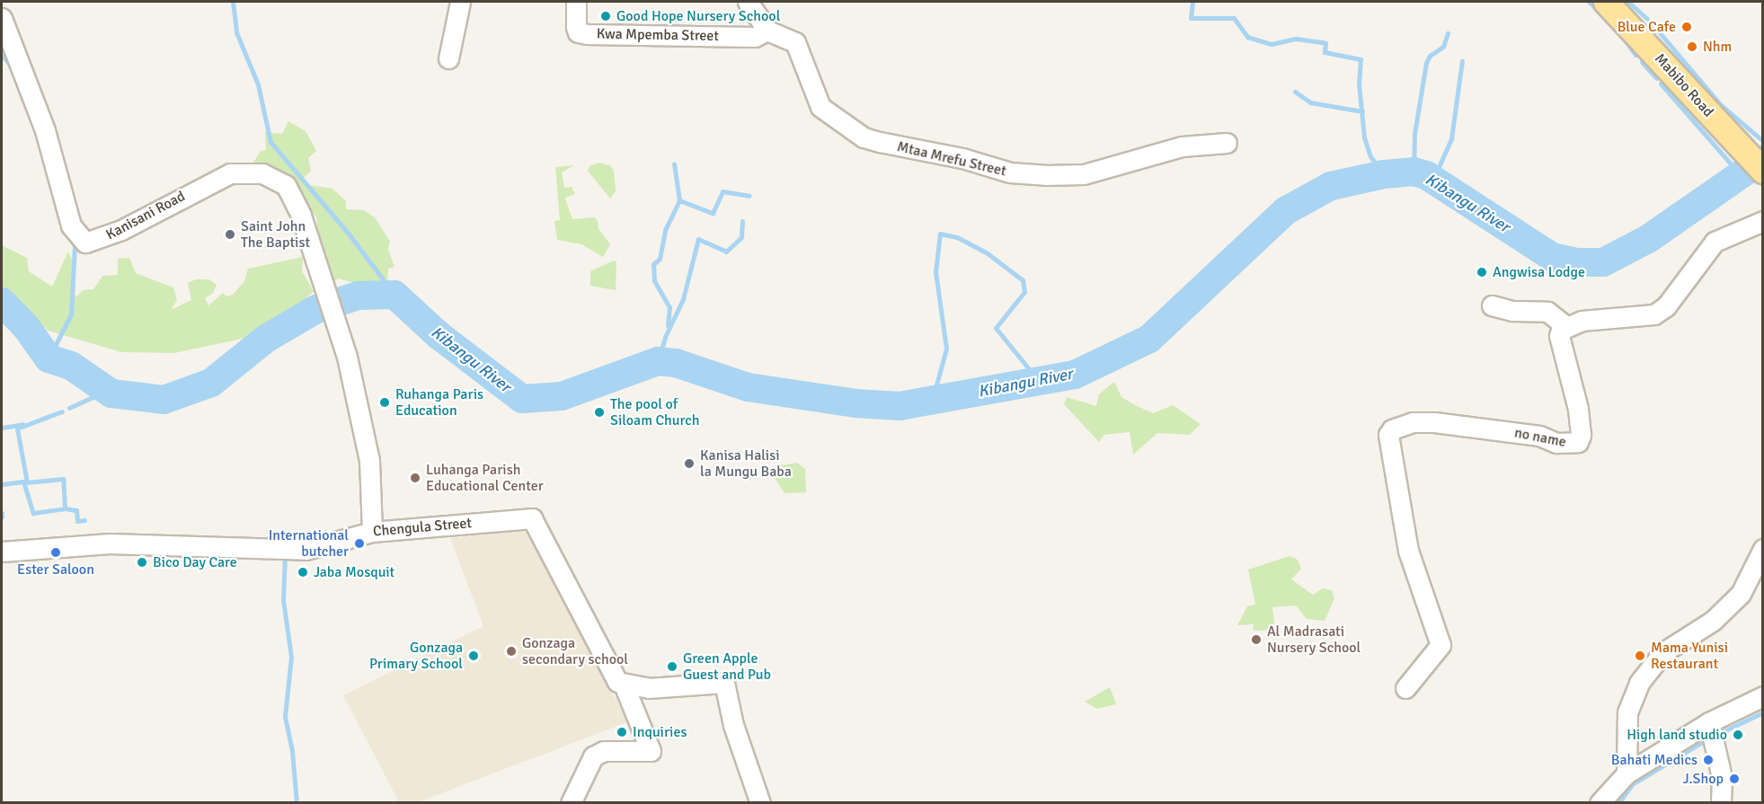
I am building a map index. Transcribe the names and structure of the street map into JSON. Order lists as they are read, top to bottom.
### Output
{
  "streets": {
    "main road": ["Mabibo Road"],
    "street": [
      "Kwa Mpemba Street",
      "Mtaa Mrefu Street",
      "Kanisani Road",
      "no name",
      "Chengula Street"
    ]
  },
  "crossings": [
    ["Kwa Mpemba Street", "Mtaa Mrefu Street"],
    ["Kanisani Road", "Chengula Street"]
  ],
  "water": ["Kibangu River"],
  "places": [
    "Good Hope Nursery School",
    "Blue Cafe",
    "Nhm",
    "Saint John The Baptist",
    "Angwisa Lodge",
    "Ruhanga Paris Education",
    "The pool of Siloam Church",
    "Kanisa Halisi la Mungu Baba",
    "Luhanga Parish Educational Center",
    "International butcher",
    "Ester Saloon",
    "Bico Day Care",
    "Jaba Mosquit",
    "Al Madrasati Nursery School",
    "Gonzaga secondary school",
    "Gonzaga Primary School",
    "Mama Yunisi Restaurant",
    "Green Apple Guest and Pub",
    "Inquiries",
    "High land studio",
    "Bahati Medics",
    "J.Shop"
  ]
}
